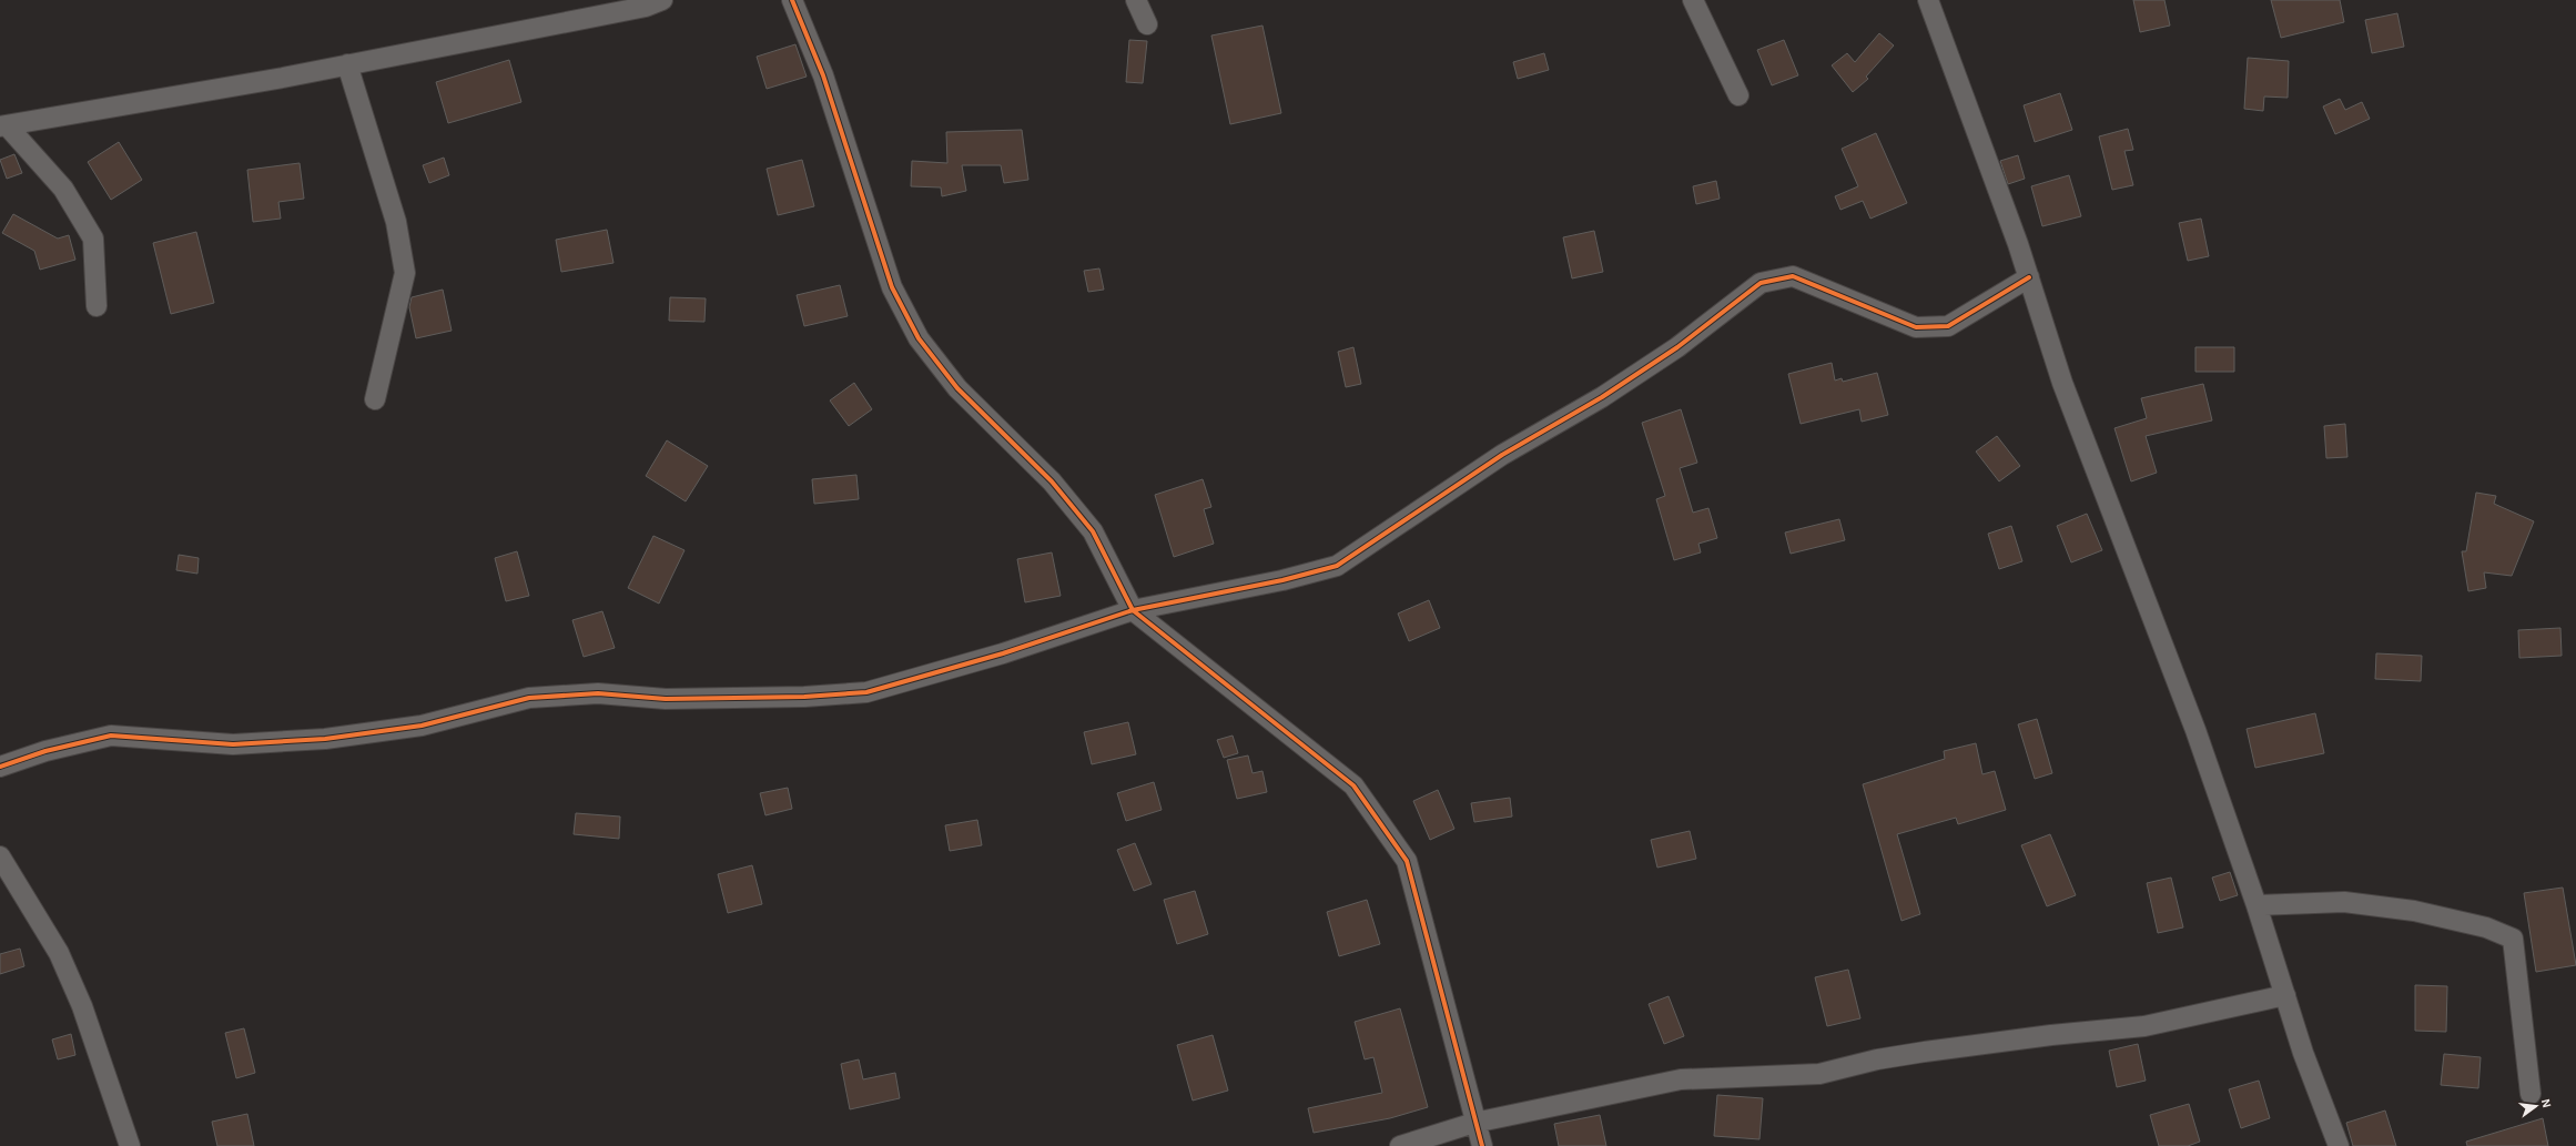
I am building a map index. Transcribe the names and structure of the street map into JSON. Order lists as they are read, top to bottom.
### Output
{
  "north": "right"
}
